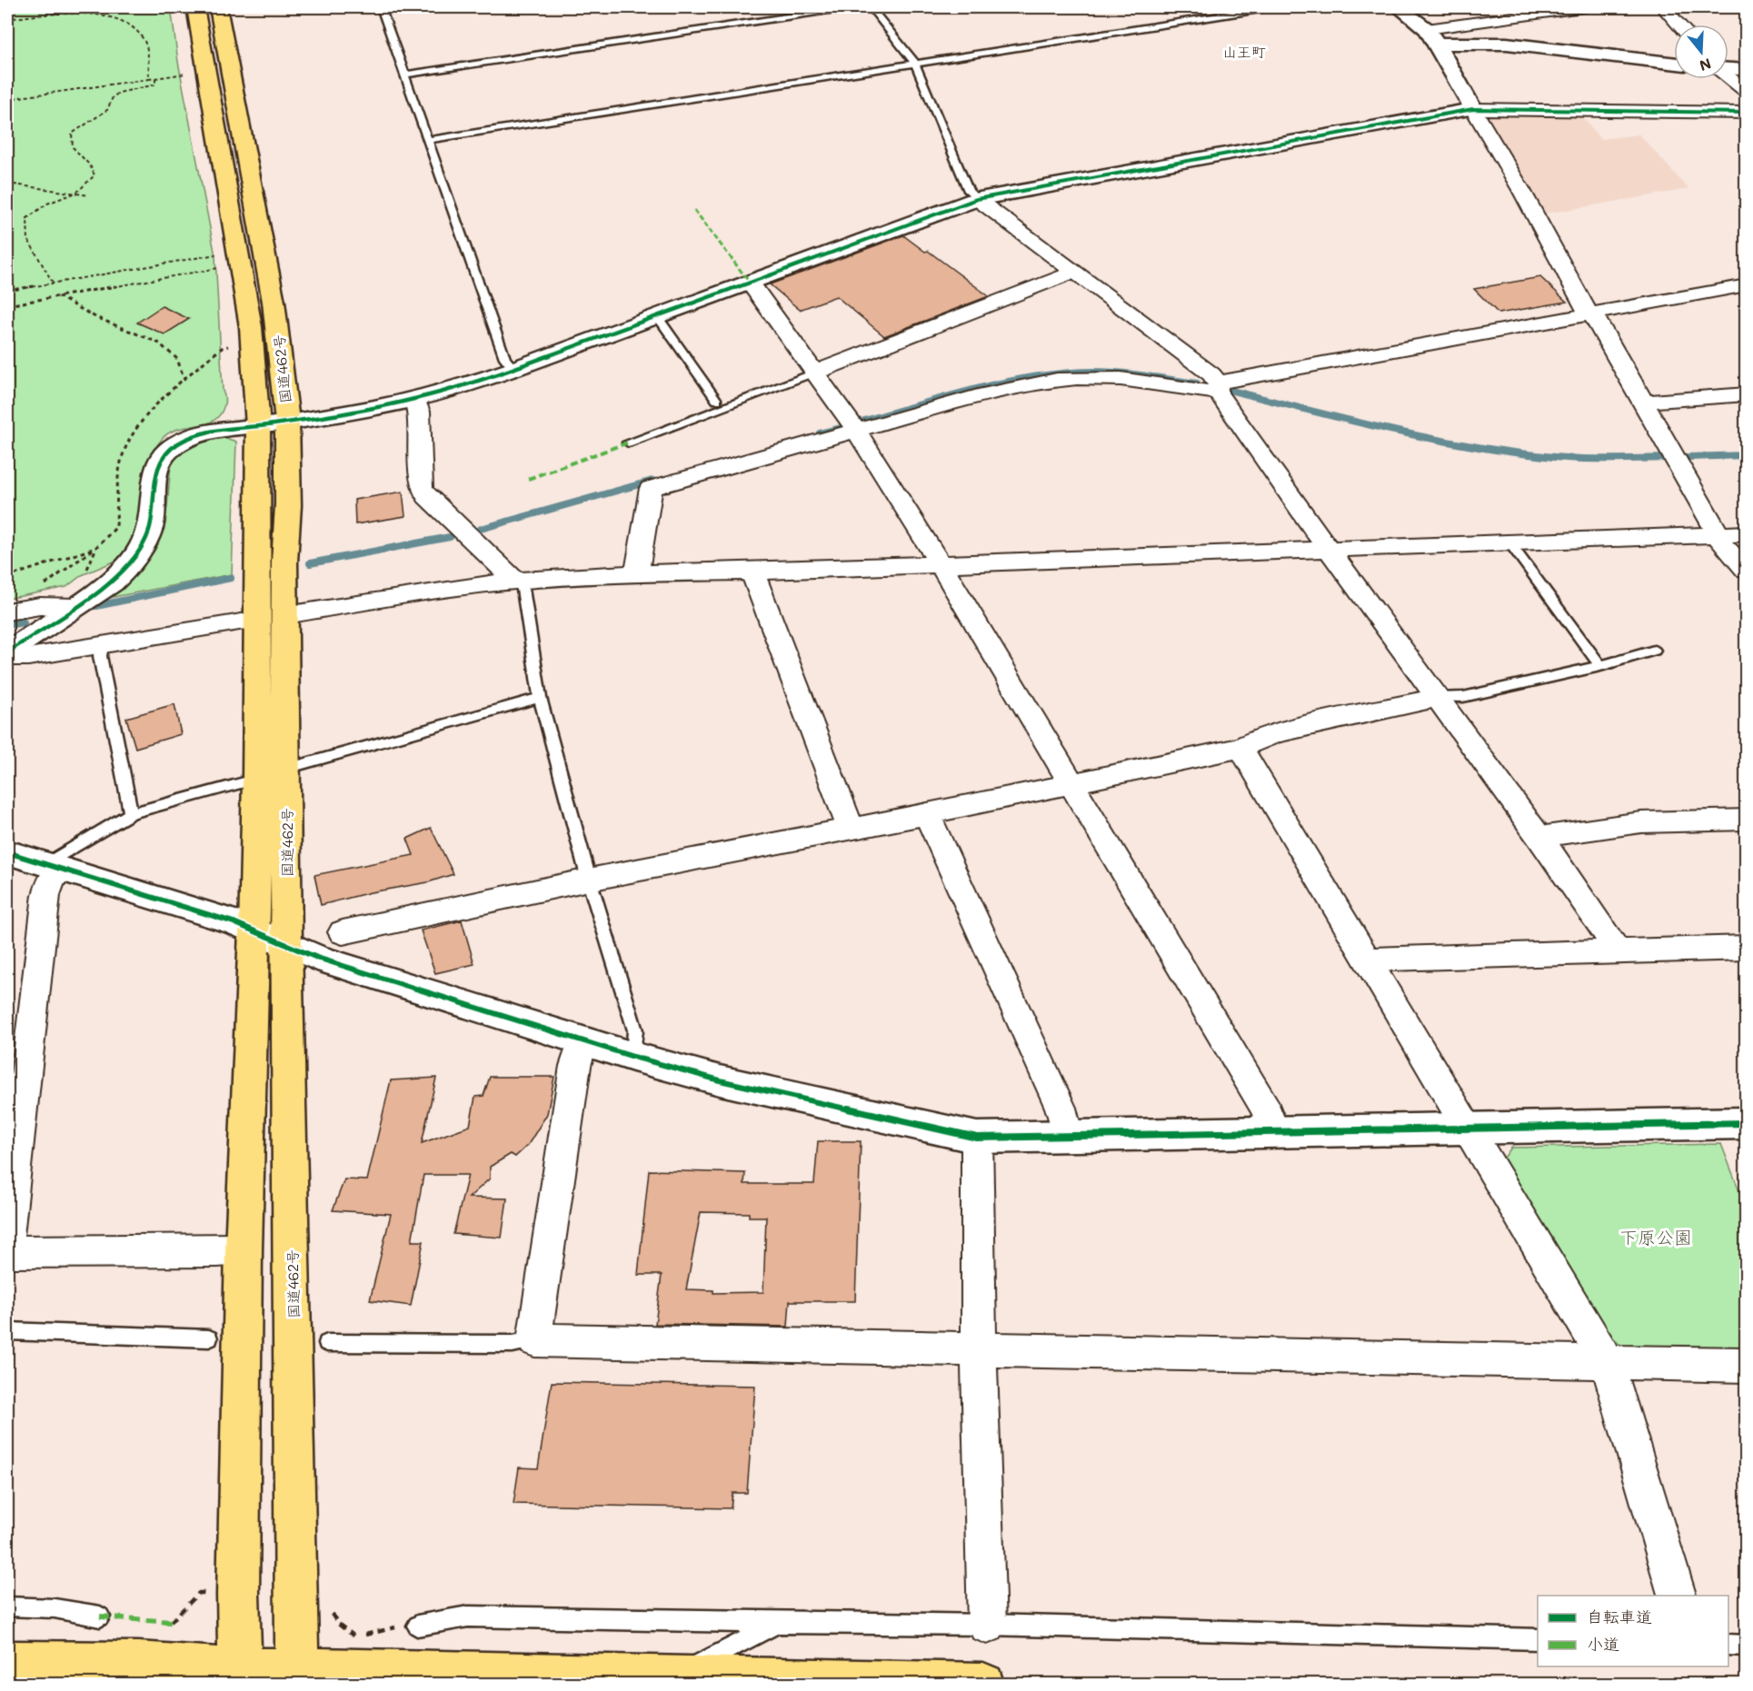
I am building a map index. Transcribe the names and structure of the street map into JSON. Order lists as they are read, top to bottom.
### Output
{
  "streets": {
    "highway": ["国道462号"]
  },
  "districts": ["山王町"],
  "parks": ["下原公園"],
  "legend": ["自転車道", "小道"],
  "north": "bottom"
}
